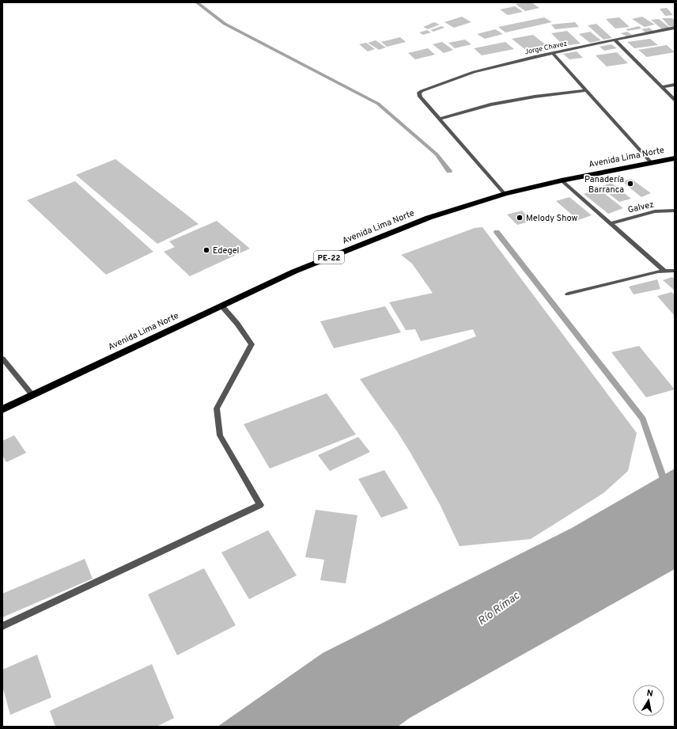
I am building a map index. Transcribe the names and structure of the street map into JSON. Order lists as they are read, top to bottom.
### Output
{
  "streets": {
    "highway": ["Avenida Lima Norte", "PE-22"],
    "street": ["Jorge Chavez", "Galvez"]
  },
  "water": ["Río Rímac"],
  "places": ["Panadería Barranca", "Melody Show", "Edegel"],
  "north": "top"
}
